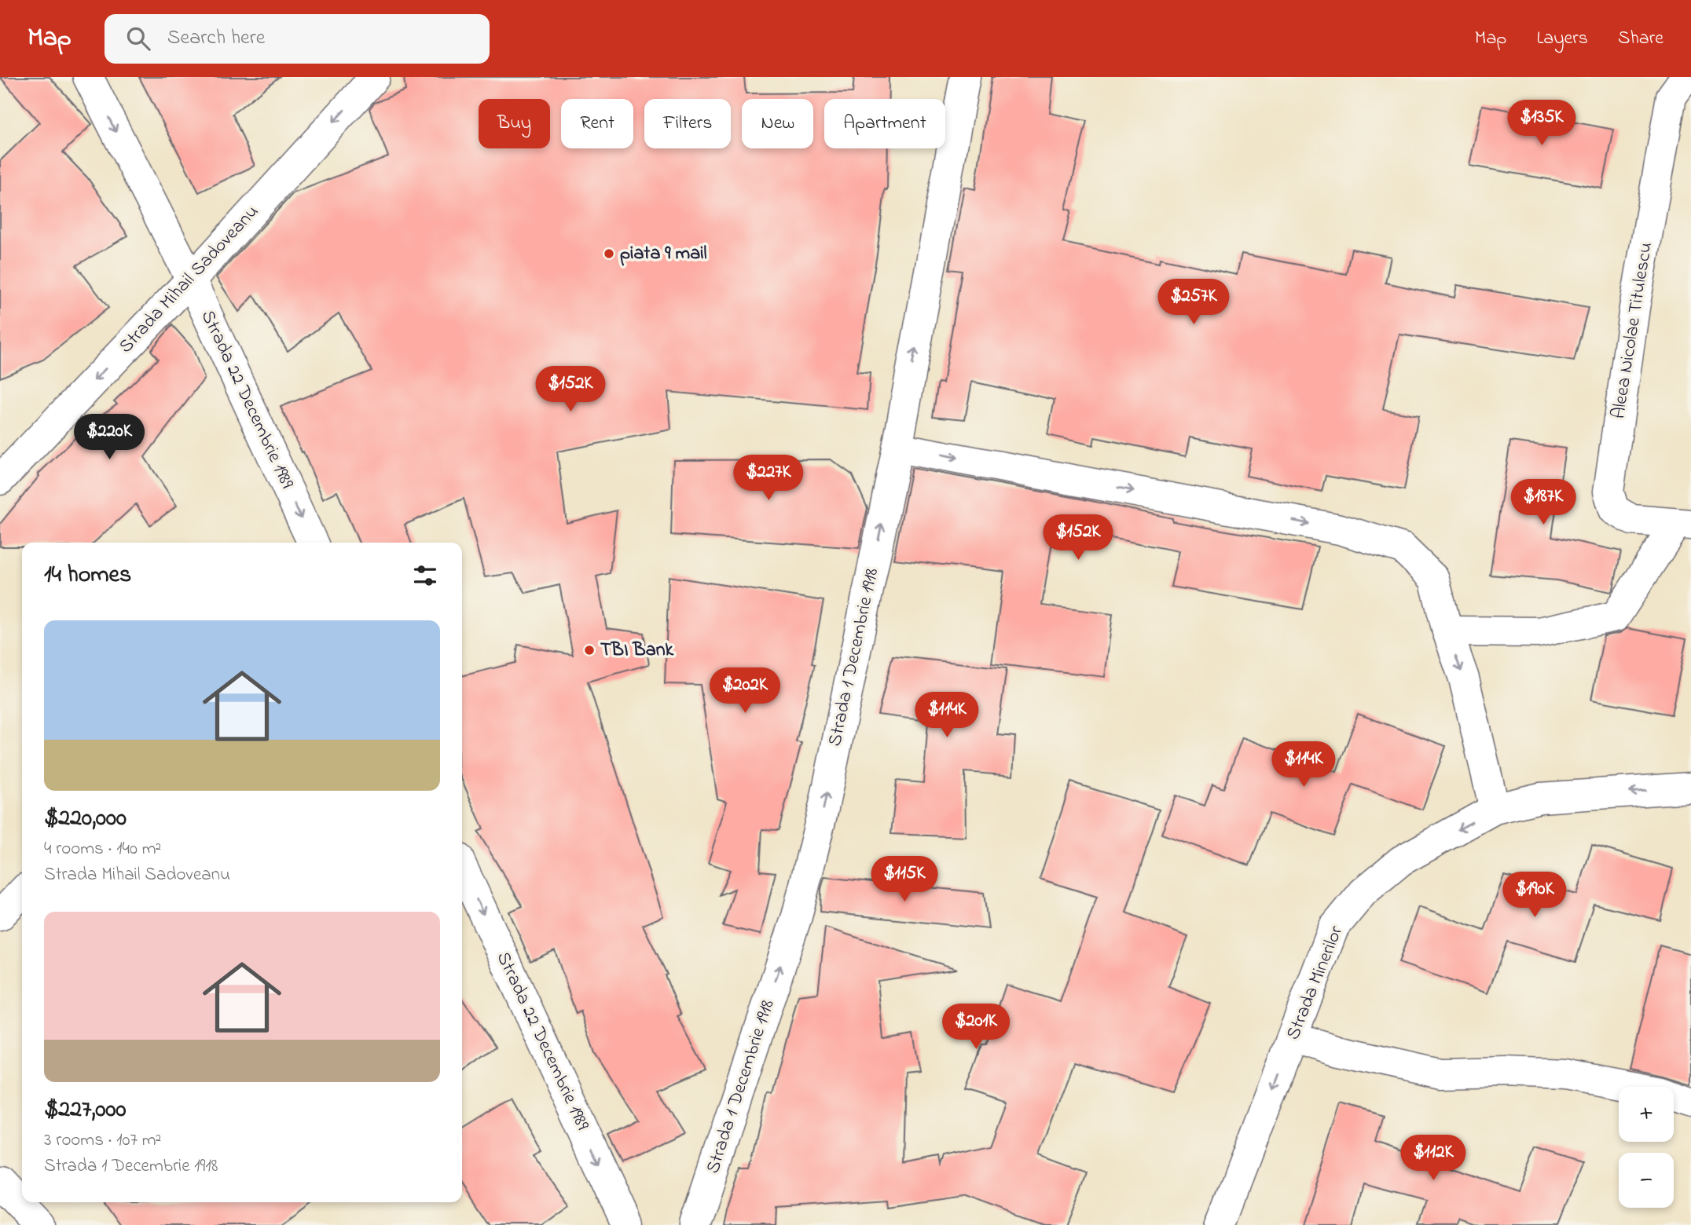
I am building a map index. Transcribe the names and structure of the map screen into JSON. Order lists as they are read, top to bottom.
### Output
{
  "streets": {
    "street": [
      "Strada Mihail Sadoveanu",
      "Aleea Nicolae Titulescu",
      "Strada 22 Decembrie 1989",
      "Strada 1 Decembrie 1918",
      "Strada Minerilor"
    ]
  },
  "crossings": [
    ["Strada Mihail Sadoveanu", "Strada 22 Decembrie 1989"]
  ],
  "one_way": [
    "Strada Mihail Sadoveanu",
    "Strada 22 Decembrie 1989",
    "Strada 1 Decembrie 1918",
    "Strada Minerilor"
  ],
  "places": ["piata 9 mail", "TBI Bank"],
  "page": {
    "header": "Map",
    "search": "Search here",
    "nav": ["Map", "Layers", "Share"],
    "chip": [
      "Buy",
      "Rent",
      "Filters",
      "New",
      "Apartment"
    ],
    "price": [
      "$135K",
      "$257K",
      "$152K",
      "$220K",
      "$227K",
      "$187K",
      "$152K",
      "$202K",
      "$114K",
      "$114K",
      "$115K",
      "$190K",
      "$201K",
      "$112K"
    ],
    "heading": "14 homes",
    "list": [
      {
        "name": "$220,000",
        "note": "4 rooms · 140 m² · Strada Mihail Sadoveanu"
      },
      {
        "name": "$227,000",
        "note": "3 rooms · 107 m² · Strada 1 Decembrie 1918"
      }
    ],
    "map_buttons": ["+", "−"]
  }
}
